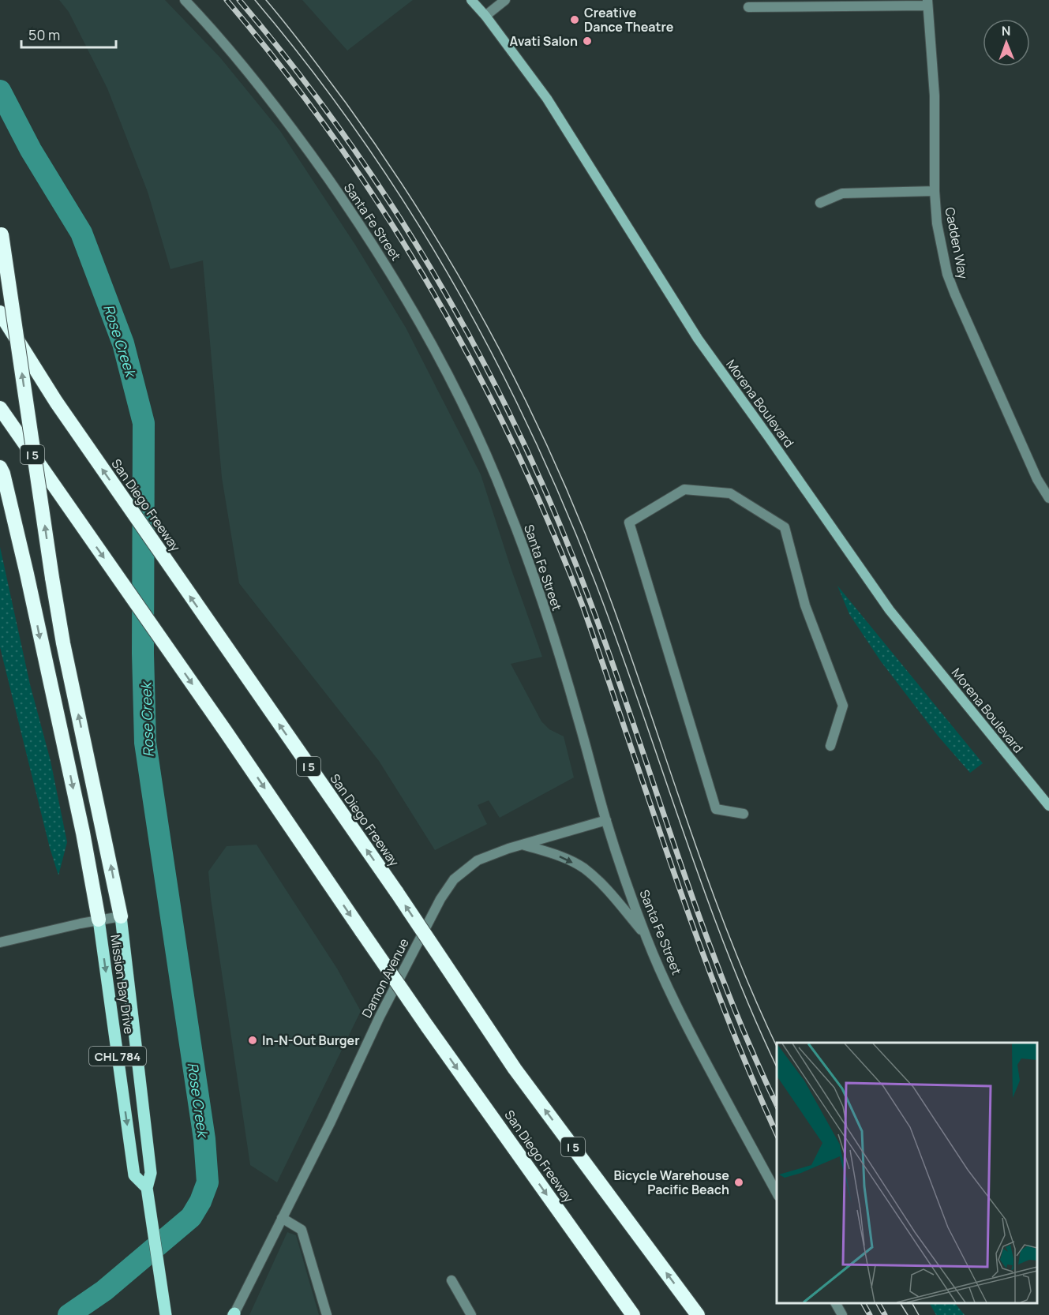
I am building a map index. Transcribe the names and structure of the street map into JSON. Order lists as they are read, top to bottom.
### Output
{
  "streets": {
    "highway": ["I 5", "San Diego Freeway"],
    "main road": ["Morena Boulevard", "Mission Bay Drive", "CHL 784"],
    "street": ["Santa Fe Street", "Cadden Way", "Damon Avenue"]
  },
  "crossings": [
    ["Santa Fe Street", "Damon Avenue"]
  ],
  "water": ["Rose Creek"],
  "places": [
    "Creative Dance Theatre",
    "Avati Salon",
    "In-N-Out Burger",
    "Bicycle Warehouse Pacific Beach"
  ],
  "scale_bar": "50 m",
  "north": "top"
}
